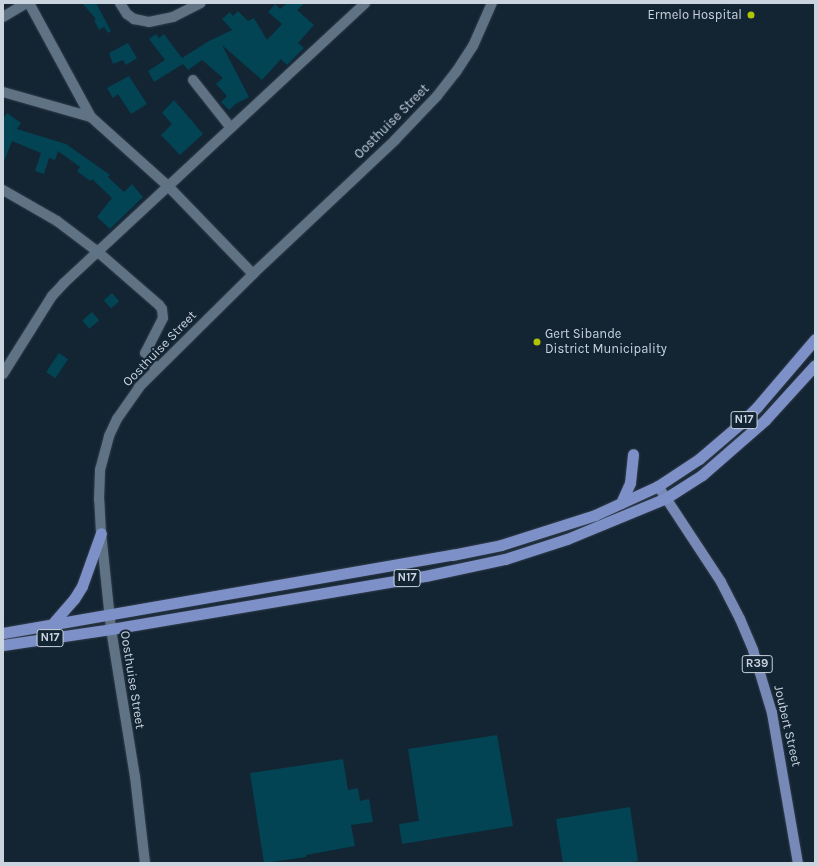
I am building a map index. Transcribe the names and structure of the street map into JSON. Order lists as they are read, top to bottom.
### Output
{
  "streets": {
    "highway": ["N17"],
    "main road": ["R39", "Joubert Street"],
    "street": ["Oosthuise Street"]
  },
  "crossings": [
    ["Oosthuise Street", "N17"],
    ["N17", "Joubert Street"]
  ],
  "places": ["Ermelo Hospital", "Gert Sibande District Municipality"]
}
